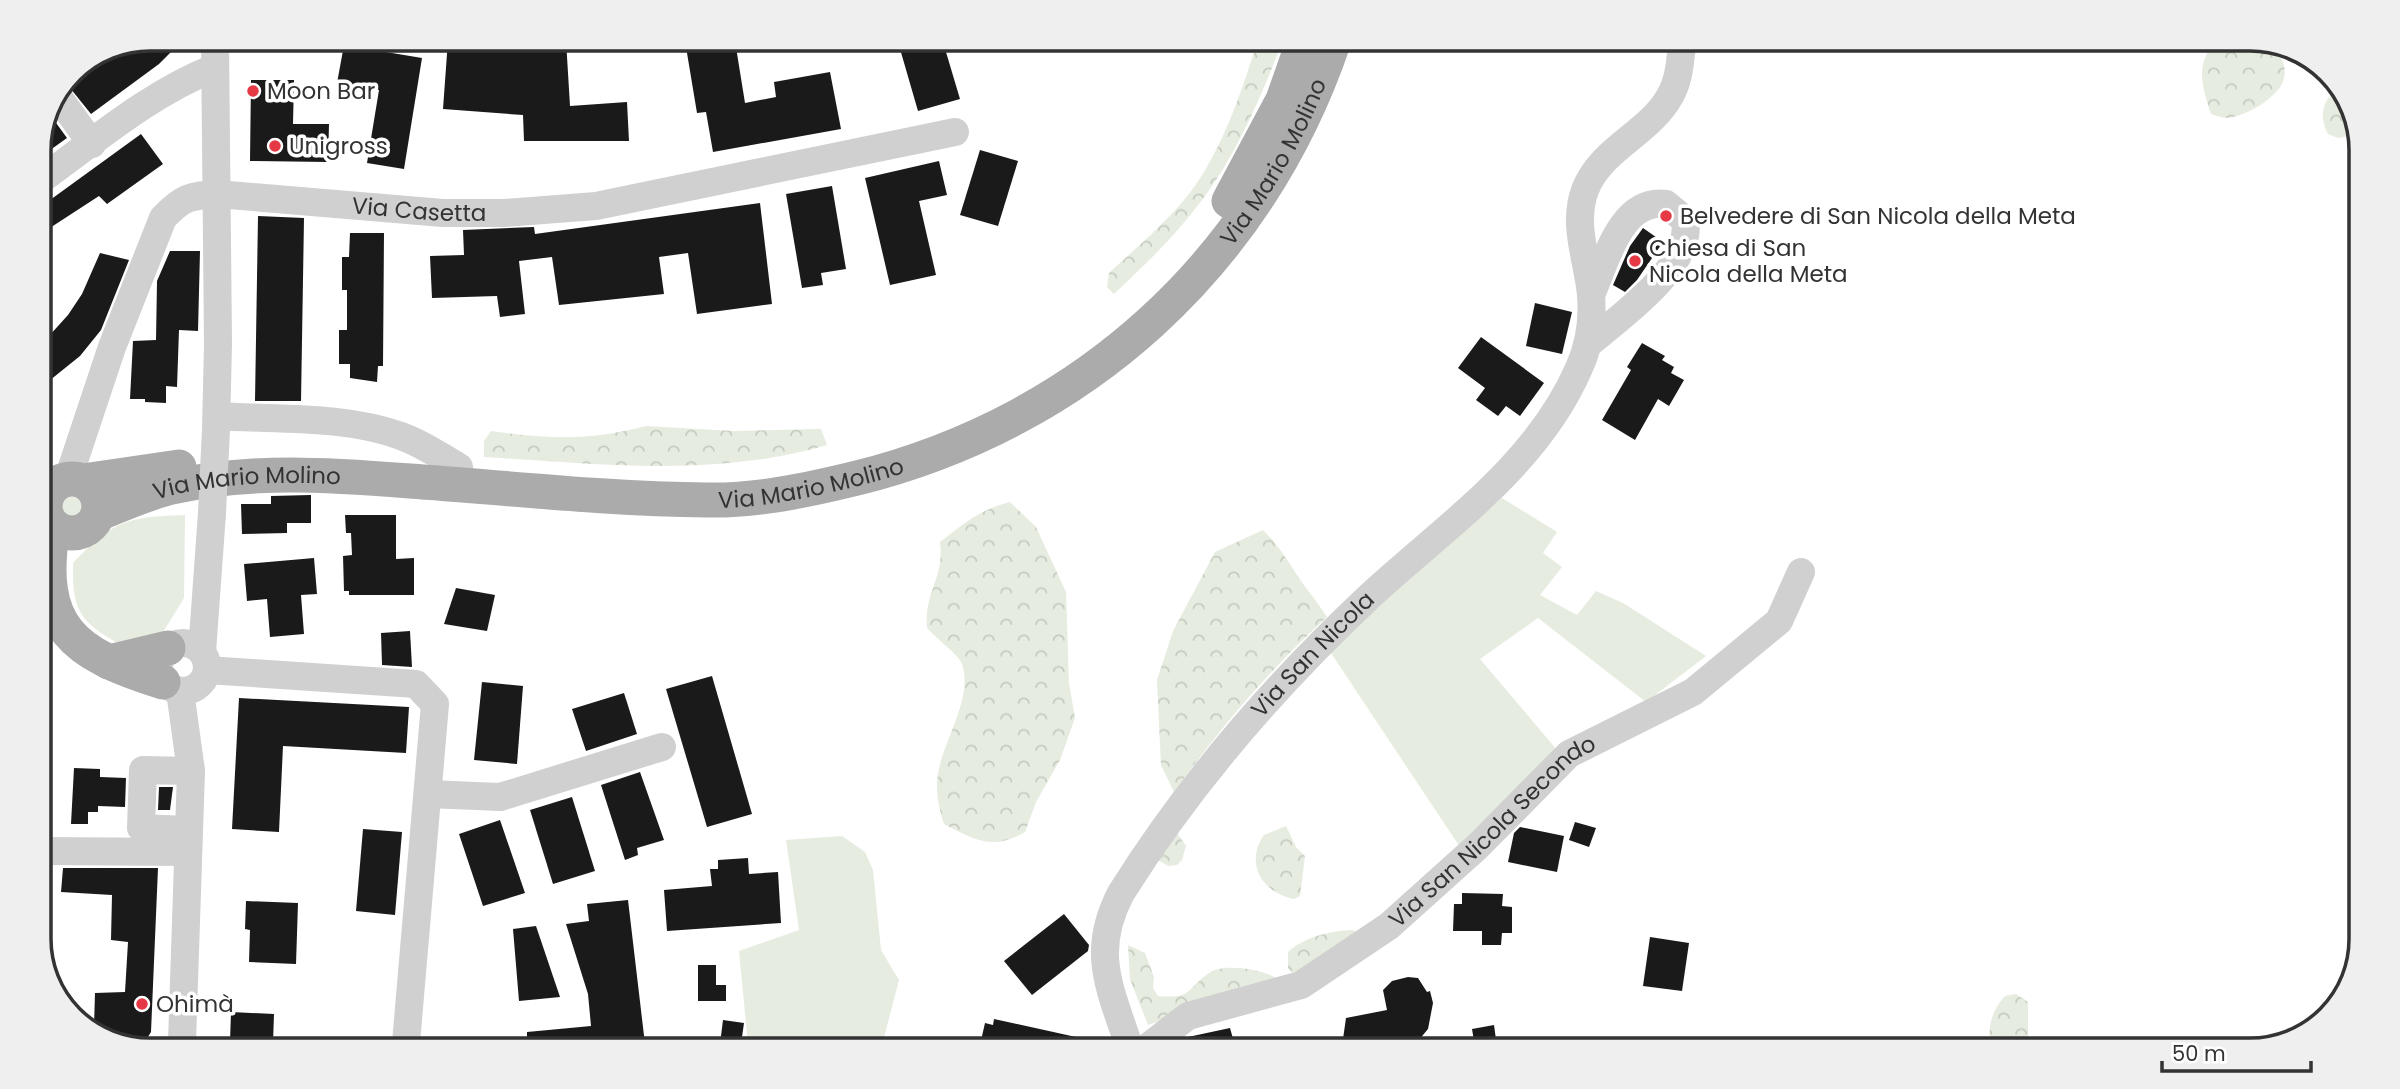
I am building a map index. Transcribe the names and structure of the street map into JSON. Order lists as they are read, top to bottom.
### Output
{
  "streets": {
    "main road": ["Via Mario Molino"],
    "street": ["Via Casetta", "Via San Nicola", "Via San Nicola Secondo"]
  },
  "crossings": [
    ["Via Mario Molino", "Via Casetta"]
  ],
  "places": [
    "Moon Bar",
    "Unigross",
    "Belvedere di San Nicola della Meta",
    "Chiesa di San Nicola della Meta",
    "Ohimà"
  ],
  "scale_bar": "50 m"
}
